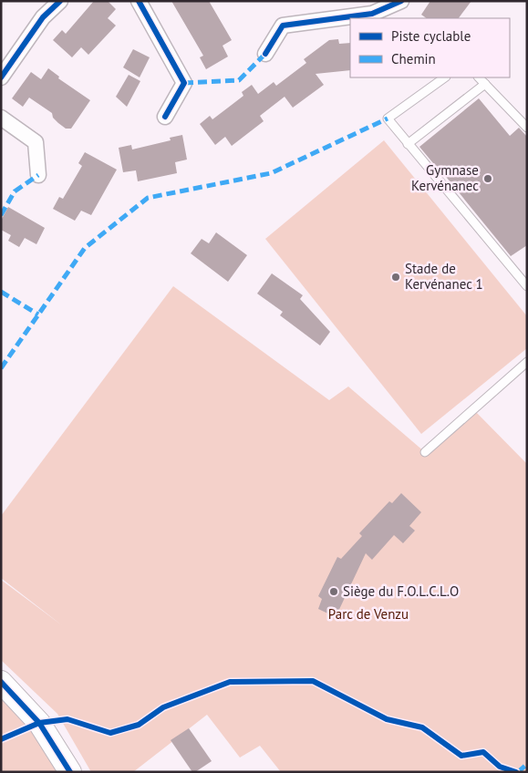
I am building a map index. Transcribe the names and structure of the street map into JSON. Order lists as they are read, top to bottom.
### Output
{
  "parks": ["Parc de Venzu"],
  "places": ["Gymnase Kervénanec", "Stade de Kervénanec 1", "Siège du F.O.L.C.L.O"],
  "legend": ["Piste cyclable", "Chemin"]
}
